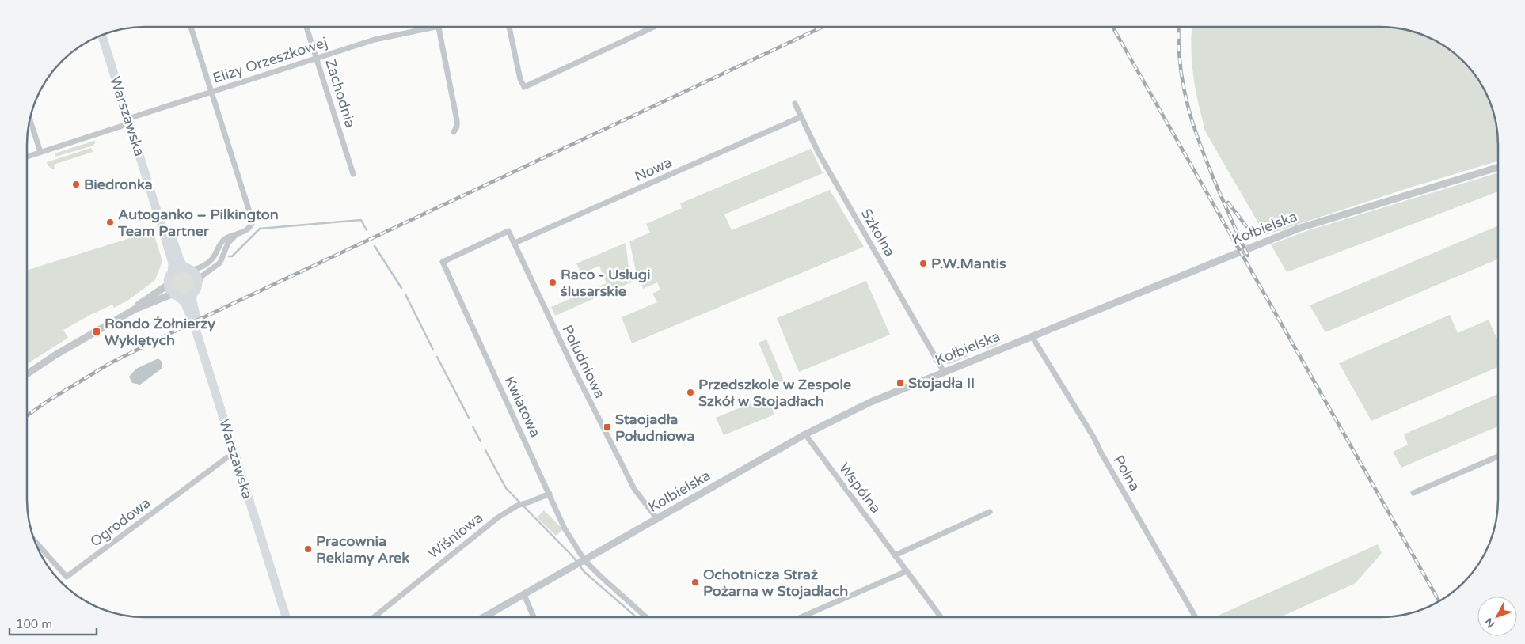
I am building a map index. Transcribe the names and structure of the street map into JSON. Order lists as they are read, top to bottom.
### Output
{
  "streets": {
    "main road": ["Warszawska"],
    "street": [
      "Elizy Orzeszkowej",
      "Zachodnia",
      "Nowa",
      "Kołbielska",
      "Szkolna",
      "Południowa",
      "Kwiatowa",
      "Polna",
      "Wspólna",
      "Ogrodowa",
      "Wiśniowa"
    ]
  },
  "crossings": [
    ["Elizy Orzeszkowej", "Zachodnia"],
    ["Elizy Orzeszkowej", "Warszawska"],
    ["Warszawska", "Ogrodowa"],
    ["Nowa", "Szkolna"],
    ["Nowa", "Południowa"],
    ["Kołbielska", "Szkolna"],
    ["Kołbielska", "Południowa"],
    ["Kołbielska", "Kwiatowa"],
    ["Kołbielska", "Polna"],
    ["Kołbielska", "Wspólna"],
    ["Południowa", "Kwiatowa"],
    ["Kwiatowa", "Wiśniowa"]
  ],
  "places": {
    "other": [
      "Biedronka",
      "Autoganko – Pilkington Team Partner",
      "P.W.Mantis",
      "Raco - Usługi ślusarskie",
      "Przedszkole w Zespole Szkół w Stojadłach",
      "Pracownia Reklamy Arek",
      "Ochotnicza Straż Pożarna w Stojadłach"
    ],
    "transit": ["Rondo Żołnierzy Wyklętych", "Stojadła II", "Staojadła Południowa"]
  },
  "scale_bar": "100 m",
  "north": "bottom left"
}
